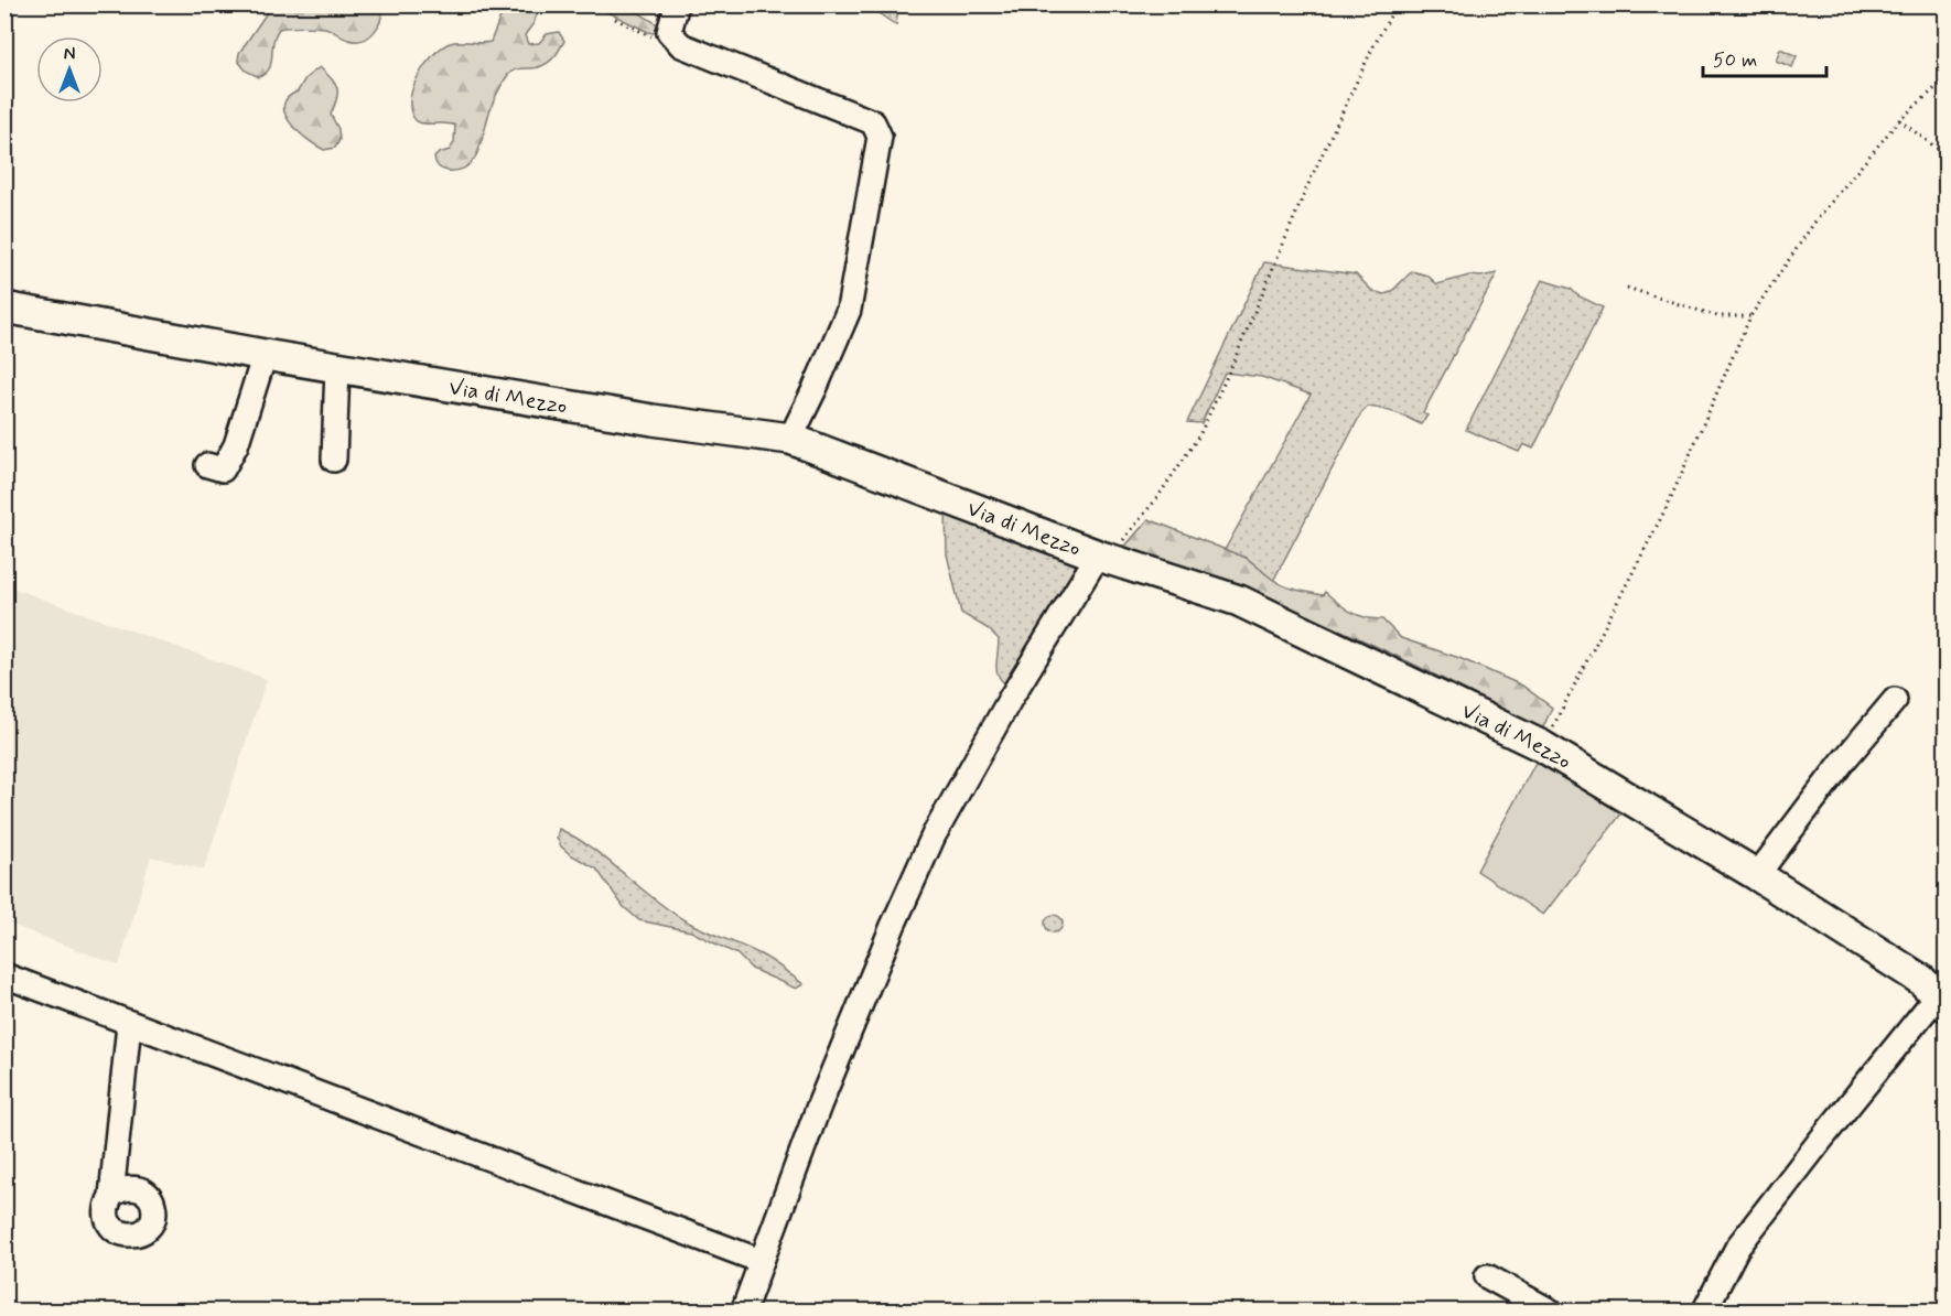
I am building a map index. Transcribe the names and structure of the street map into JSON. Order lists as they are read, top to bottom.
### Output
{
  "streets": {
    "main road": ["Via di Mezzo"]
  },
  "scale_bar": "50 m",
  "north": "top"
}
